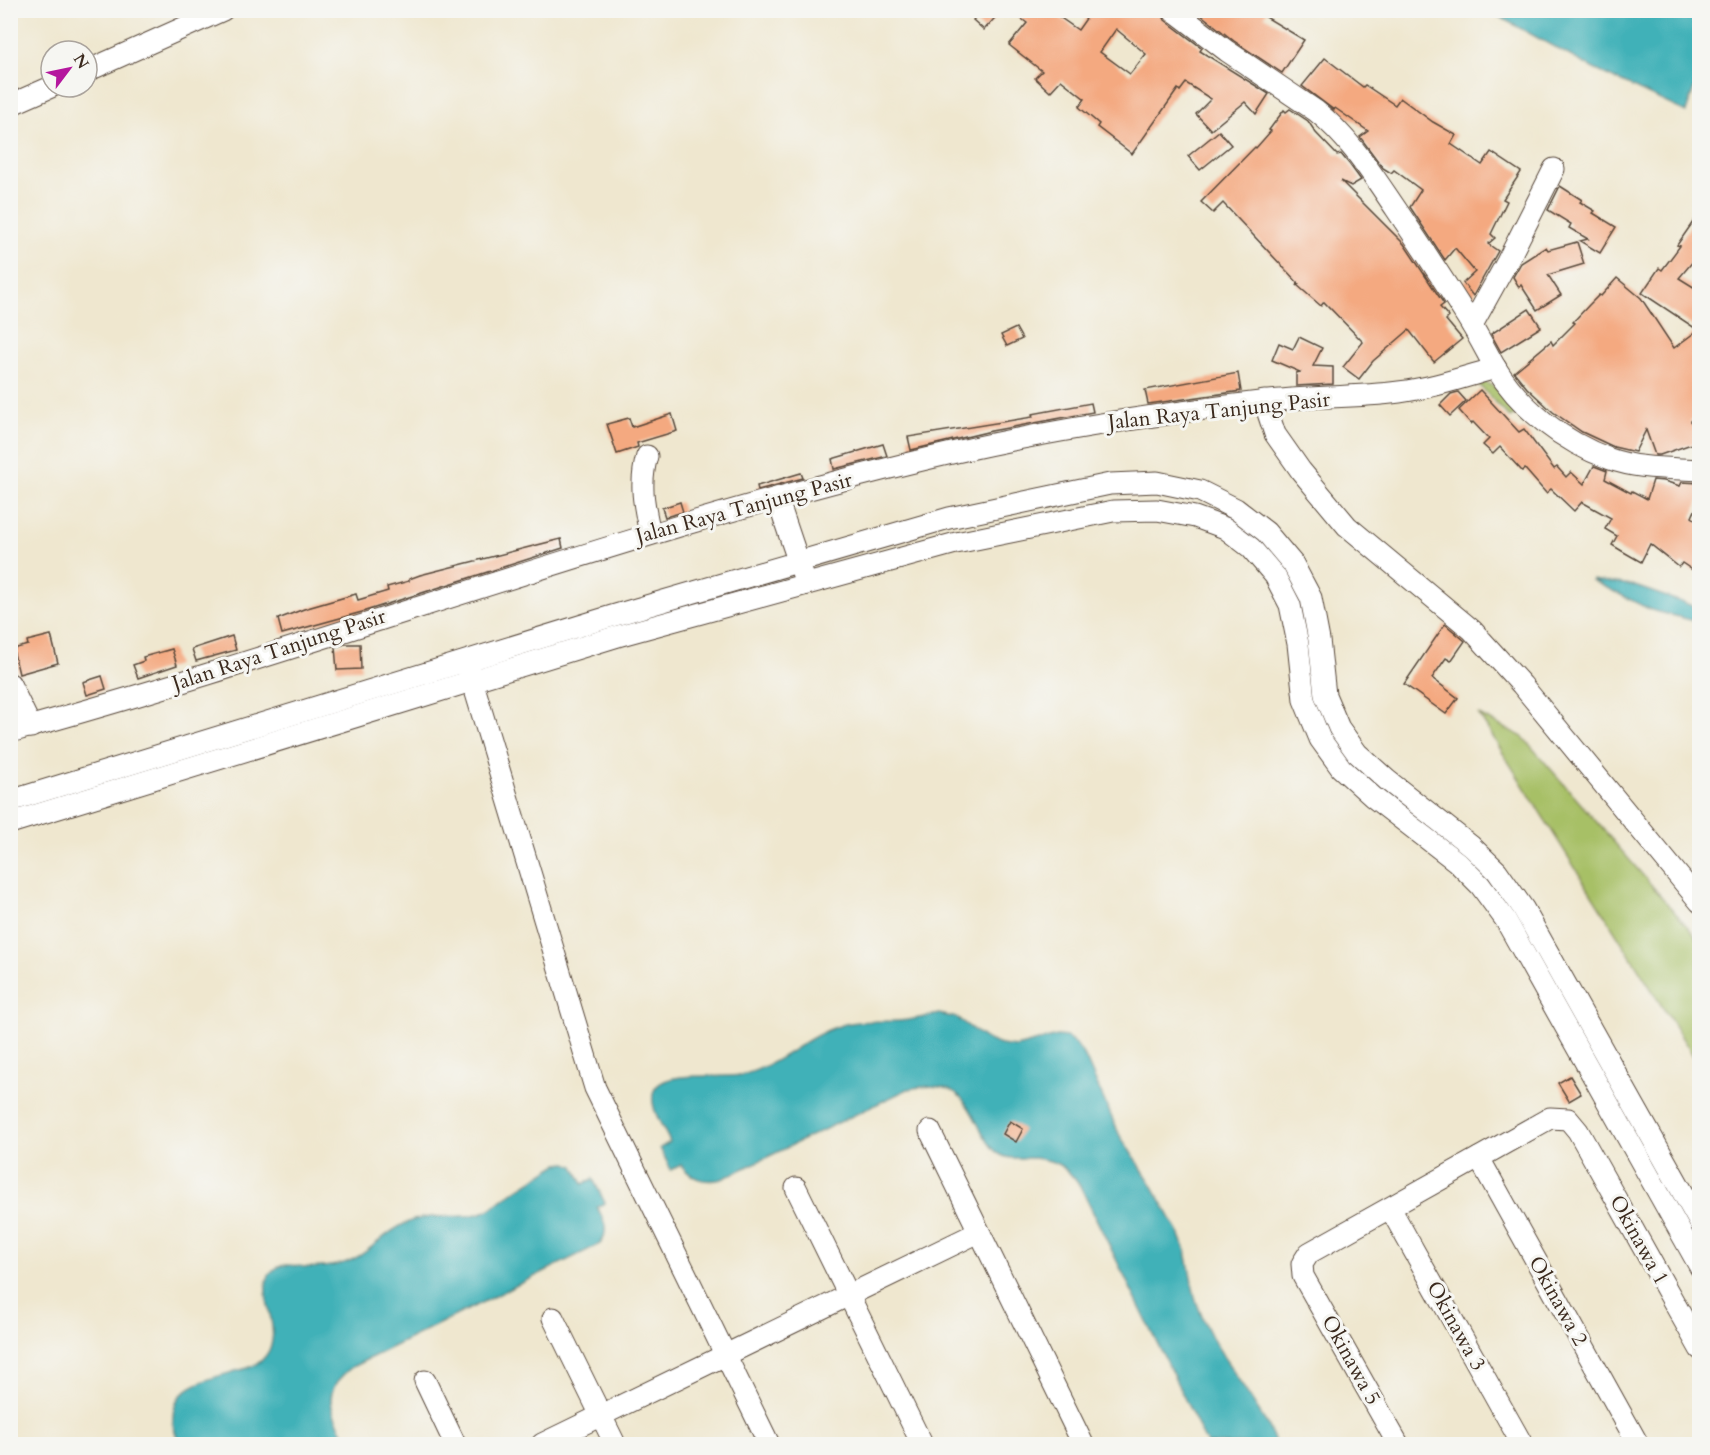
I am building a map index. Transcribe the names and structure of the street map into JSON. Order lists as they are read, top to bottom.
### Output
{
  "streets": {
    "street": [
      "Jalan Raya Tanjung Pasir",
      "Okinawa 1",
      "Okinawa 2",
      "Okinawa 3",
      "Okinawa 5"
    ]
  },
  "crossings": [
    ["Okinawa 1", "Okinawa 2"],
    ["Okinawa 3", "Okinawa 5"]
  ],
  "north": "top right"
}
